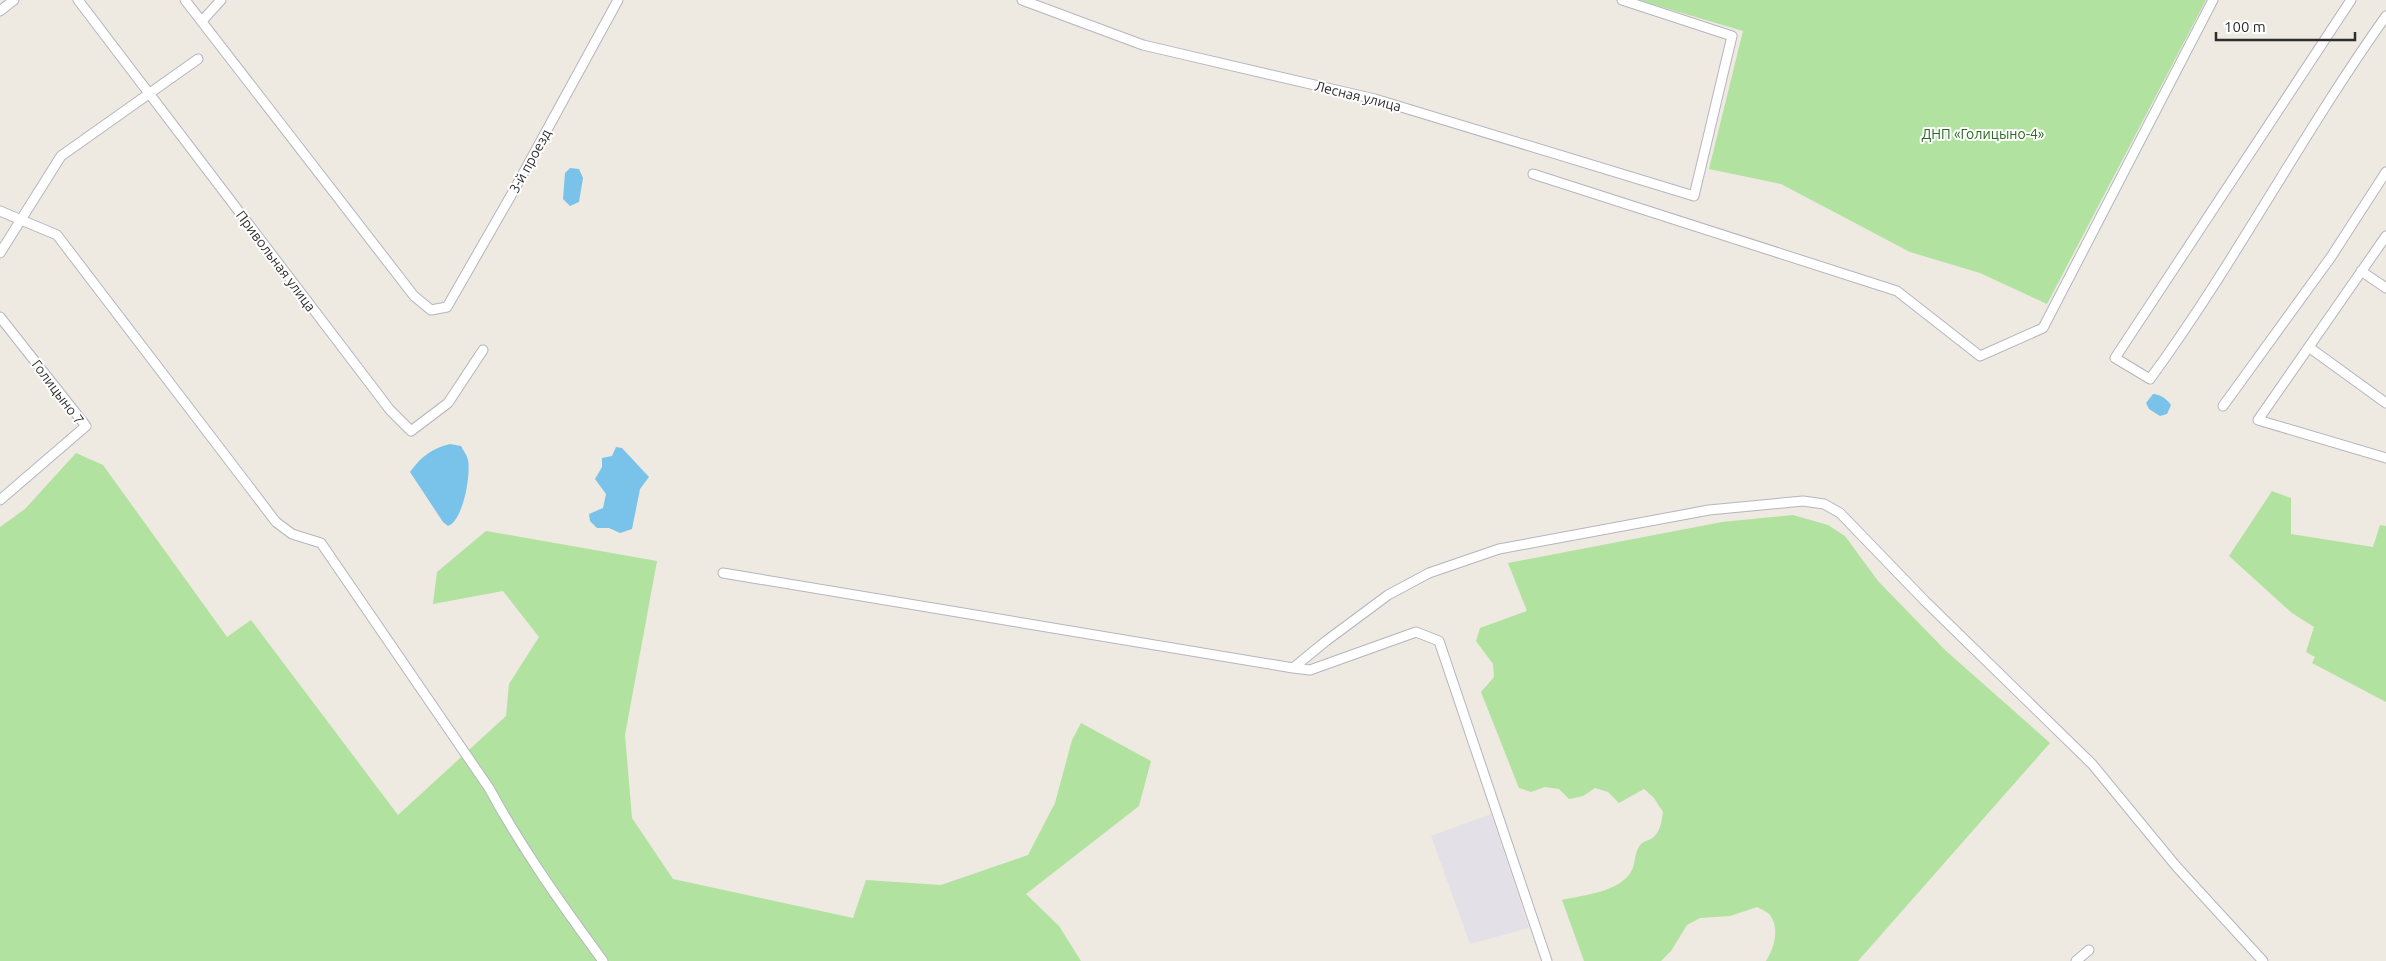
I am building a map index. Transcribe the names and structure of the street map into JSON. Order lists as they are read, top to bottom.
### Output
{
  "streets": {
    "street": [
      "Лесная улица",
      "3-й проезд",
      "Привольная улица",
      "Голицыно 7"
    ]
  },
  "parks": ["ДНП «Голицыно-4»"],
  "scale_bar": "100 m"
}
